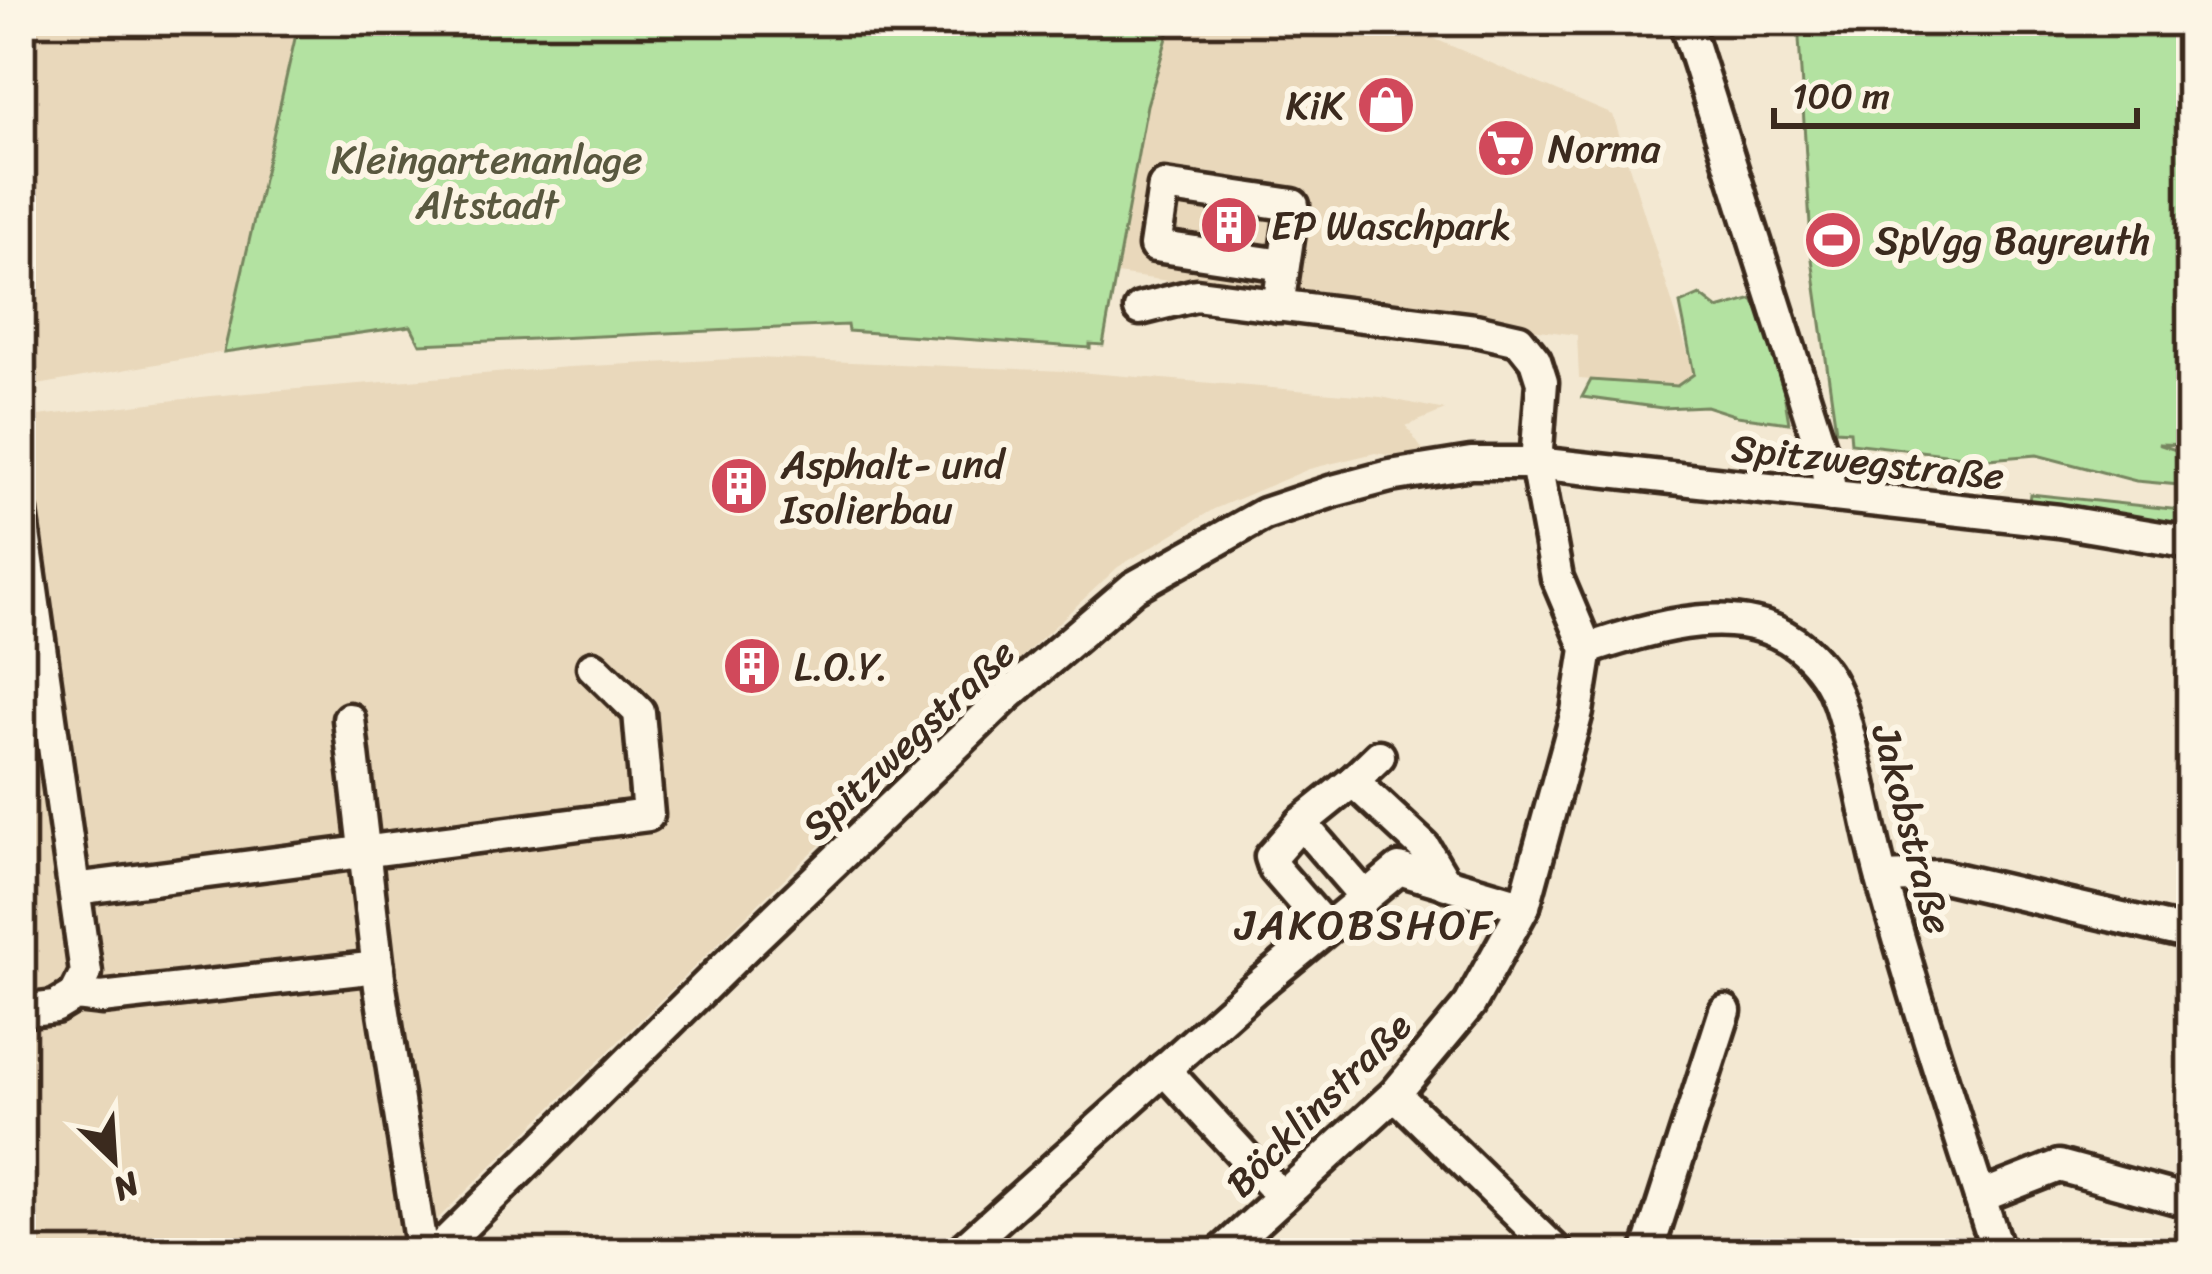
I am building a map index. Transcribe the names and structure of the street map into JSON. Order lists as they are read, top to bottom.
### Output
{
  "streets": {
    "street": ["Spitzwegstraße", "Jakobstraße", "Böcklinstraße"]
  },
  "crossings": [
    ["Jakobstraße", "Böcklinstraße"]
  ],
  "districts": ["JAKOBSHOF"],
  "parks": ["Kleingartenanlage Altstadt"],
  "places": {
    "shop": ["KiK"],
    "supermarket": ["Norma"],
    "building": ["EP Waschpark", "Asphalt- und Isolierbau", "L.O.Y."],
    "sports": ["SpVgg Bayreuth"]
  },
  "scale_bar": "100 m",
  "north": "bottom right"
}
